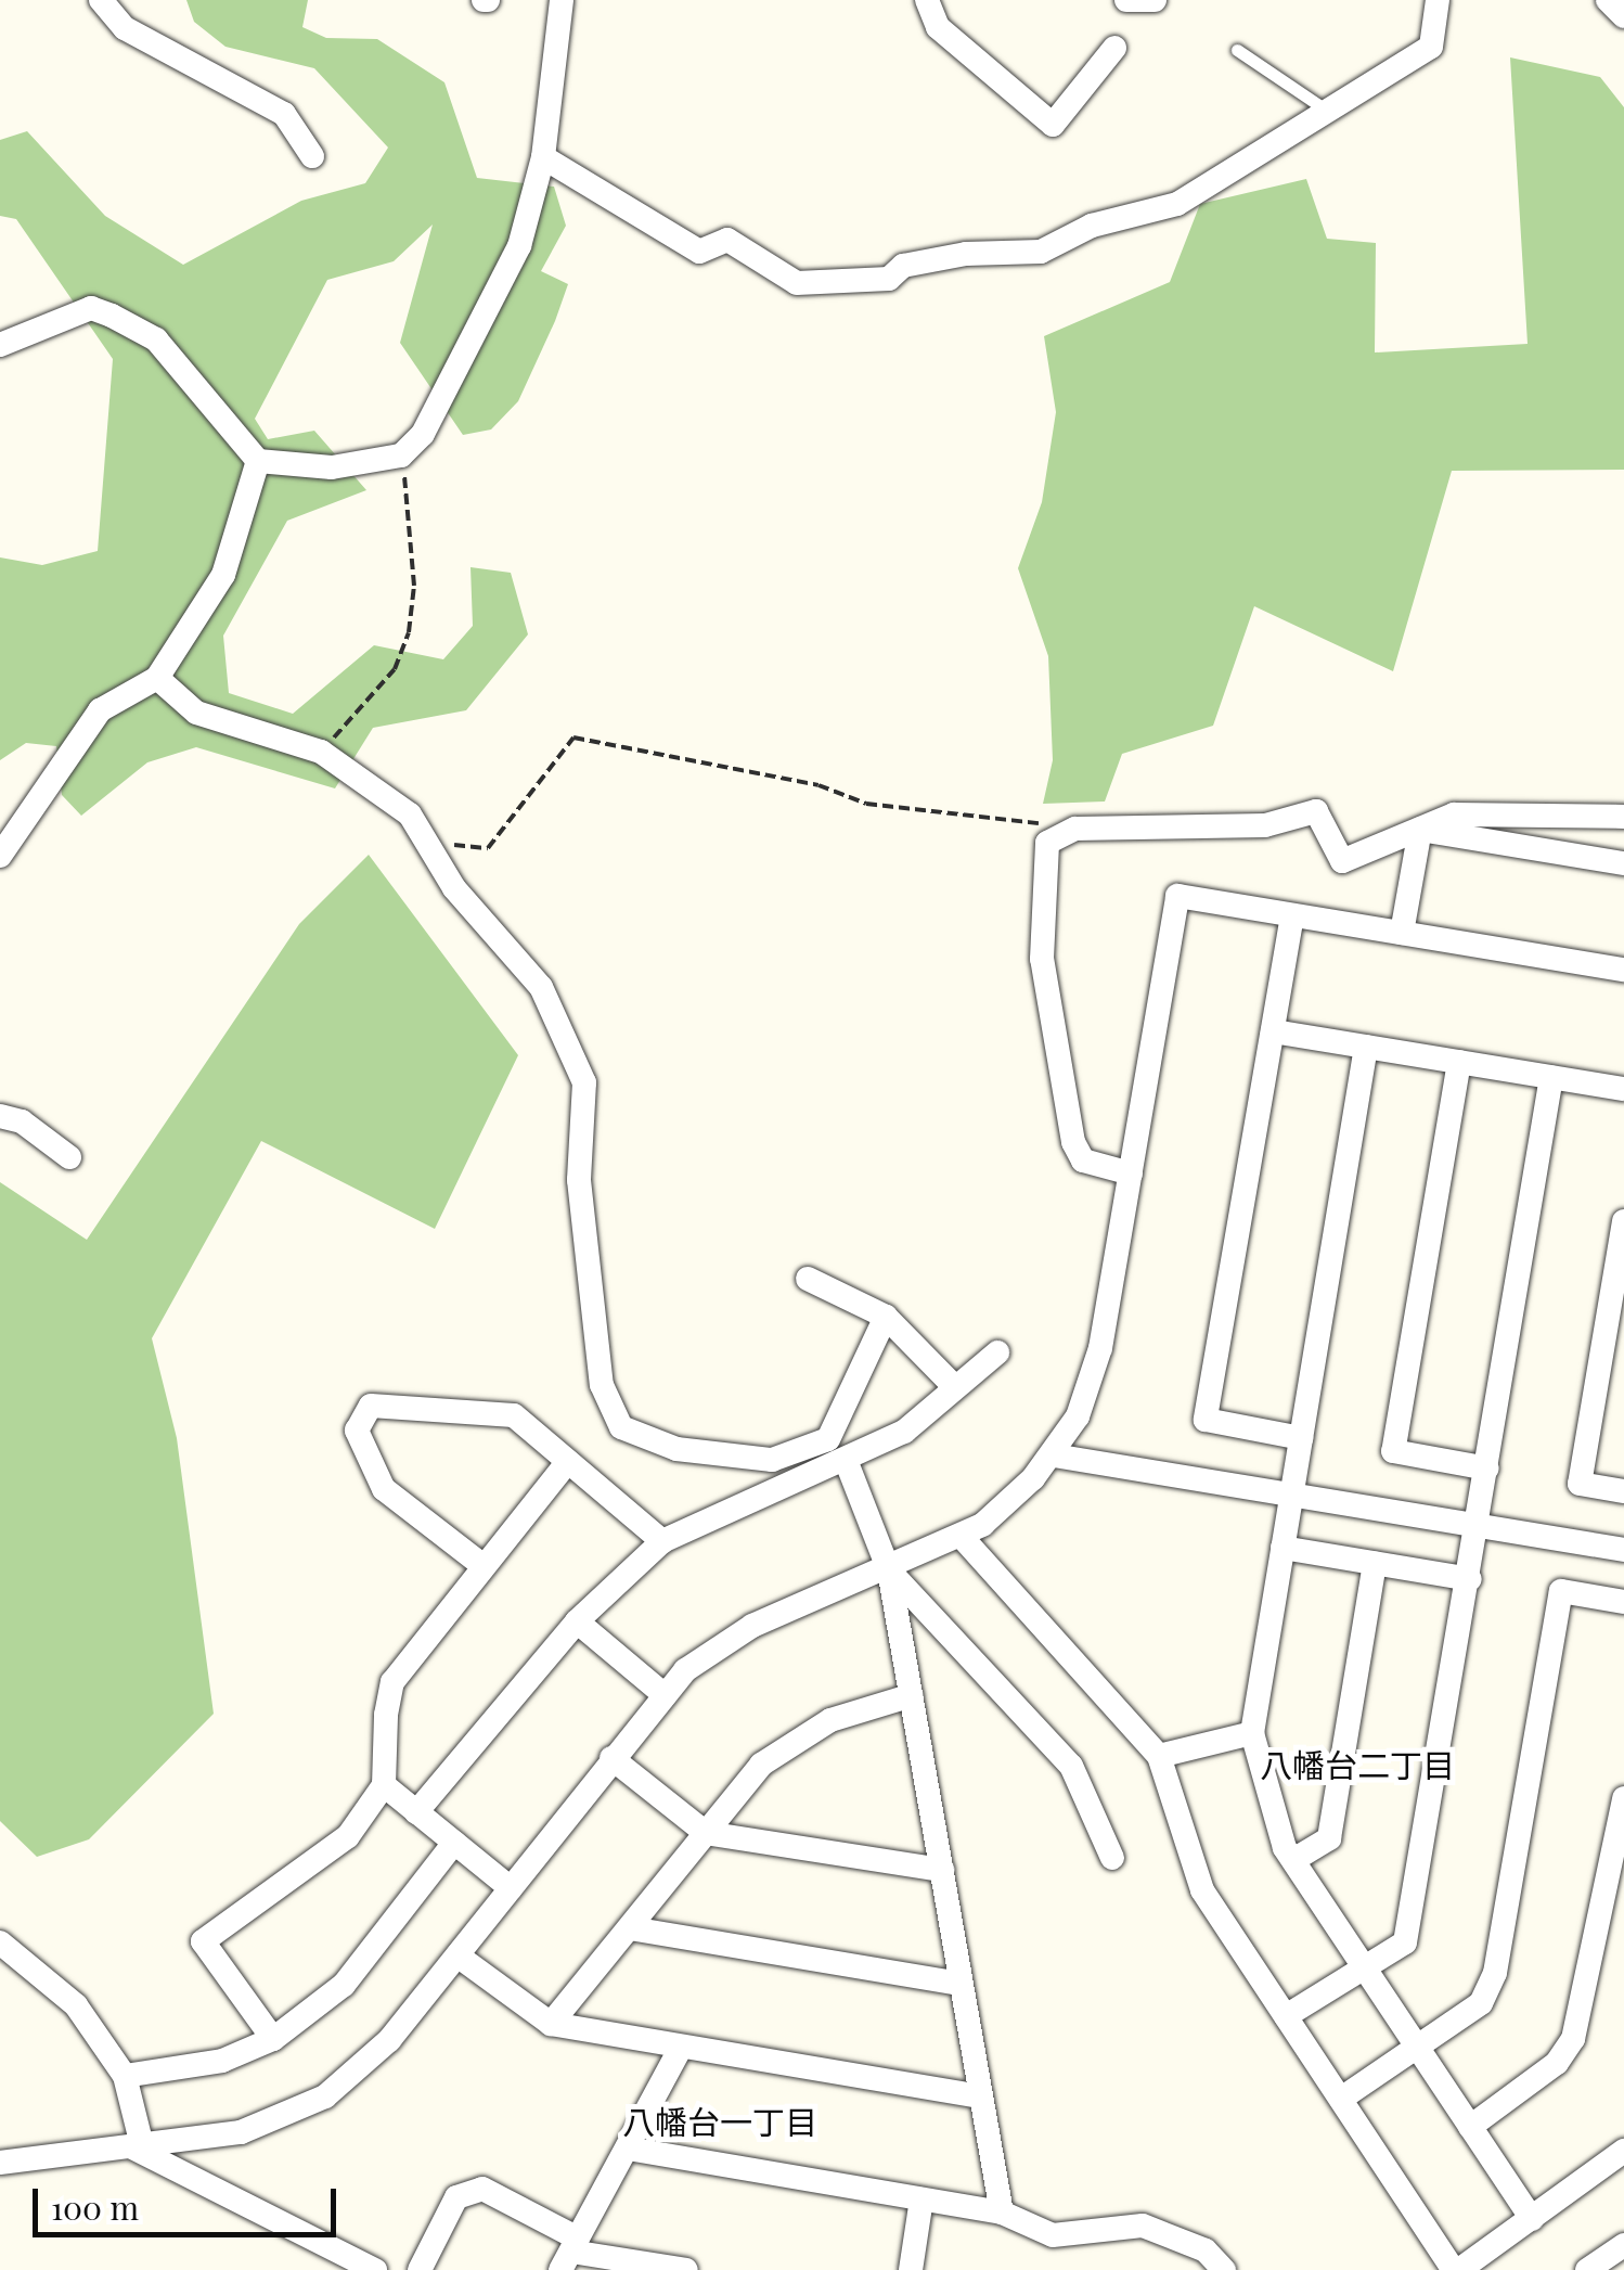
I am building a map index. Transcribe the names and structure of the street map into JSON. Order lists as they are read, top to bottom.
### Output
{
  "districts": ["八幡台二丁目", "八幡台一丁目"],
  "scale_bar": "100 m"
}
